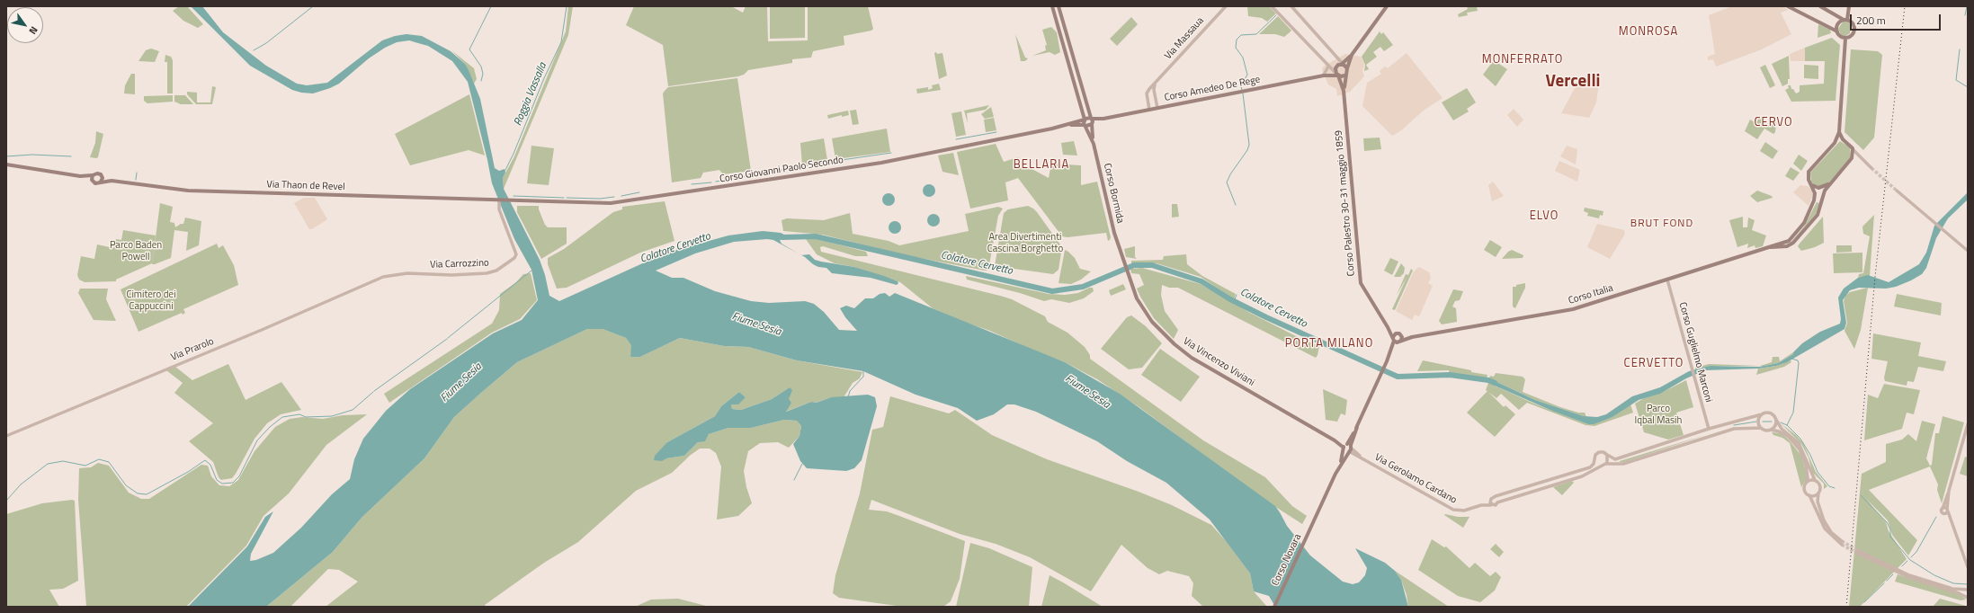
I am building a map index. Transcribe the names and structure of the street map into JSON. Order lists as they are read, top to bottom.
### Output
{
  "streets": {
    "main road": [
      "Corso Amedeo De Rege",
      "Corso Giovanni Paolo Secondo",
      "Via Thaon de Revel",
      "Corso Bormida",
      "Corso Palestro 30-31 maggio 1859",
      "Corso Italia",
      "Via Vincenzo Viviani",
      "Corso Novara"
    ],
    "street": [
      "Via Massaua",
      "Via Carrozzino",
      "Via Prarolo",
      "Corso Guglielmo Marconi",
      "Via Gerolamo Cardano"
    ]
  },
  "crossings": [
    ["Via Massaua", "Corso Amedeo De Rege"],
    ["Corso Amedeo De Rege", "Corso Giovanni Paolo Secondo"],
    ["Corso Amedeo De Rege", "Corso Bormida"],
    ["Corso Amedeo De Rege", "Corso Palestro 30-31 maggio 1859"],
    ["Corso Giovanni Paolo Secondo", "Via Thaon de Revel"],
    ["Corso Giovanni Paolo Secondo", "Corso Bormida"],
    ["Corso Giovanni Paolo Secondo", "Via Carrozzino"],
    ["Via Thaon de Revel", "Via Carrozzino"],
    ["Corso Bormida", "Via Vincenzo Viviani"],
    ["Corso Palestro 30-31 maggio 1859", "Corso Novara"],
    ["Via Carrozzino", "Via Prarolo"],
    ["Corso Italia", "Corso Guglielmo Marconi"],
    ["Via Vincenzo Viviani", "Via Gerolamo Cardano"],
    ["Via Vincenzo Viviani", "Corso Novara"],
    ["Via Gerolamo Cardano", "Corso Novara"]
  ],
  "districts": [
    "MONROSA",
    "MONFERRATO",
    "Vercelli",
    "CERVO",
    "BELLARIA",
    "ELVO",
    "BRUT FOND",
    "PORTA MILANO",
    "CERVETTO"
  ],
  "water": ["Roggia Vassalla", "Colatore Cervetto", "Fiume Sesia"],
  "parks": [
    "Area Divertimenti Cascina Borghetto",
    "Parco Baden Powell",
    "Cimitero dei Cappuccini",
    "Parco Iqbal Masih"
  ],
  "scale_bar": "200 m",
  "north": "bottom right"
}
